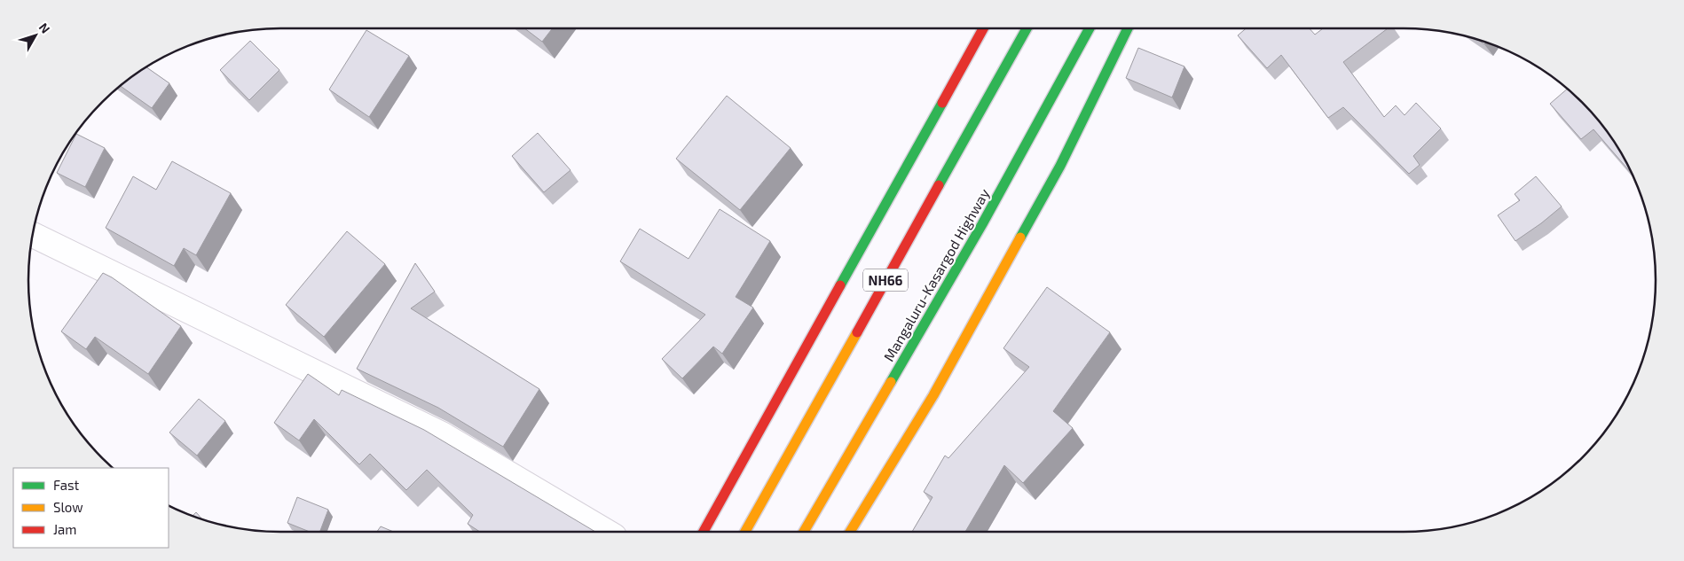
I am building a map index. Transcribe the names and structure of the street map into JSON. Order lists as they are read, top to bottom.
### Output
{
  "streets": {
    "main road": ["Mangaluru-Kasargod Highway", "NH66"]
  },
  "legend": ["Fast", "Slow", "Jam"],
  "north": "top right"
}
